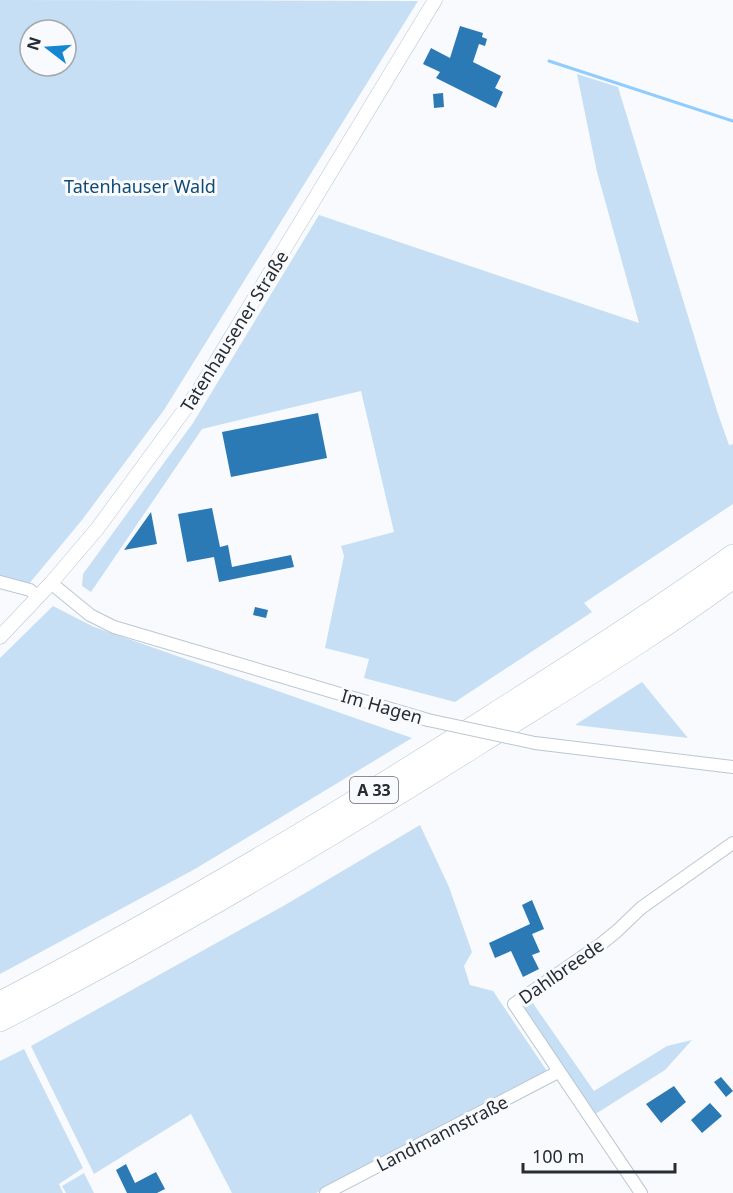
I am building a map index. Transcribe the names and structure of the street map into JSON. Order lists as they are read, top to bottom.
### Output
{
  "streets": {
    "highway": ["A 33"],
    "street": [
      "Tatenhausener Straße",
      "Im Hagen",
      "Dahlbreede",
      "Landmannstraße"
    ]
  },
  "crossings": [
    ["Tatenhausener Straße", "Im Hagen"],
    ["Dahlbreede", "Landmannstraße"]
  ],
  "parks": ["Tatenhauser Wald"],
  "scale_bar": "100 m",
  "north": "left"
}
